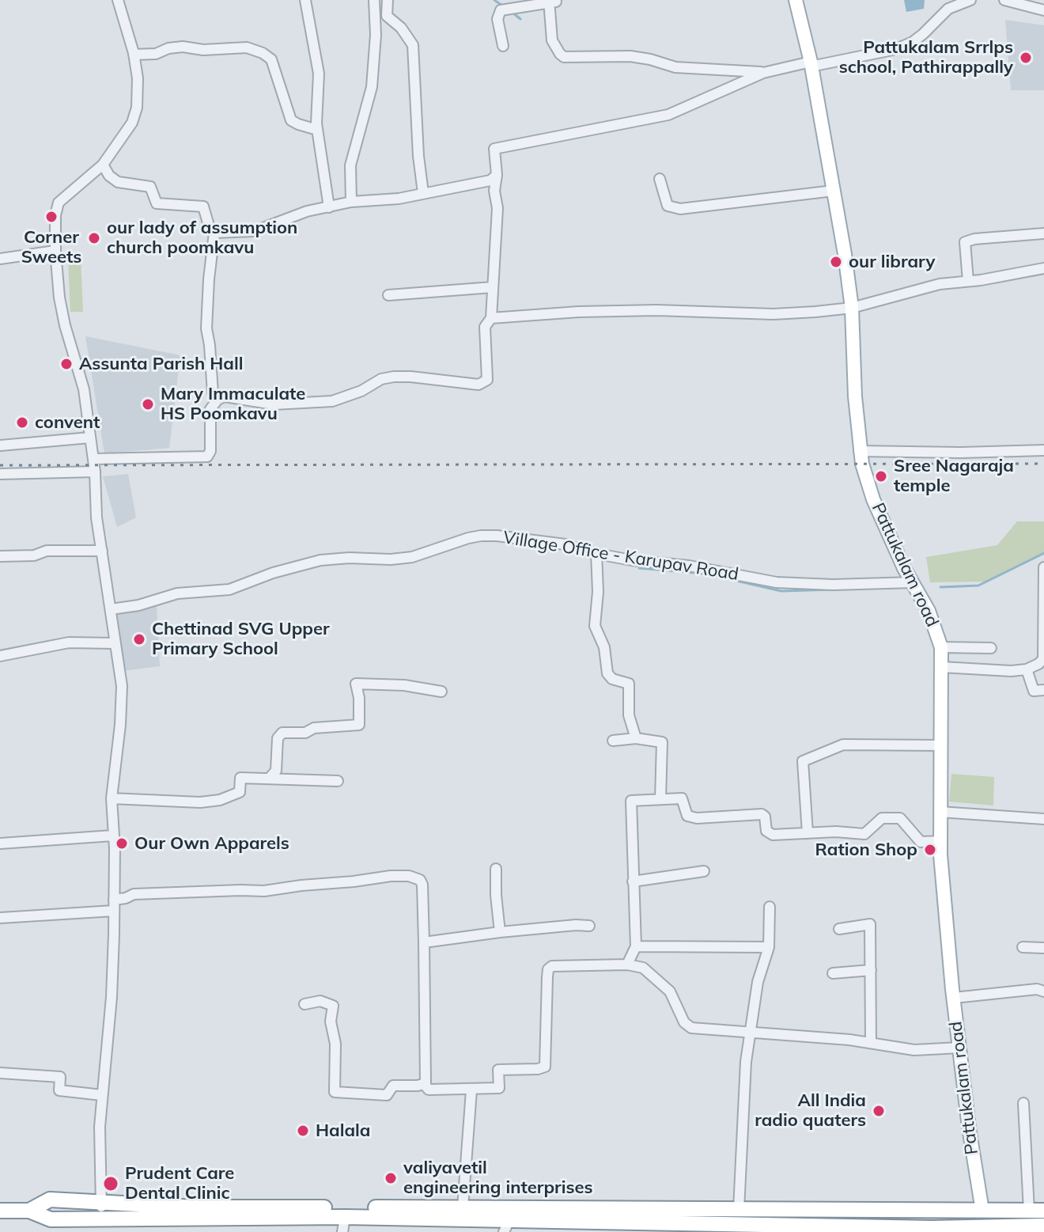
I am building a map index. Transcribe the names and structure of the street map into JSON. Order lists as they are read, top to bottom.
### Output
{
  "streets": {
    "main road": ["Pattukalam road"],
    "street": ["Village Office - Karupav Road"]
  },
  "crossings": [
    ["Village Office - Karupav Road", "Pattukalam road"]
  ],
  "places": [
    "Pattukalam Srrlps school, Pathirappally",
    "Corner Sweets",
    "our lady of assumption church poomkavu",
    "our library",
    "Assunta Parish Hall",
    "Mary Immaculate HS Poomkavu",
    "convent",
    "Sree Nagaraja temple",
    "Chettinad SVG Upper Primary School",
    "Our Own Apparels",
    "Ration Shop",
    "All India radio quaters",
    "Halala",
    "valiyavetil engineering interprises",
    "Prudent Care Dental Clinic"
  ]
}
